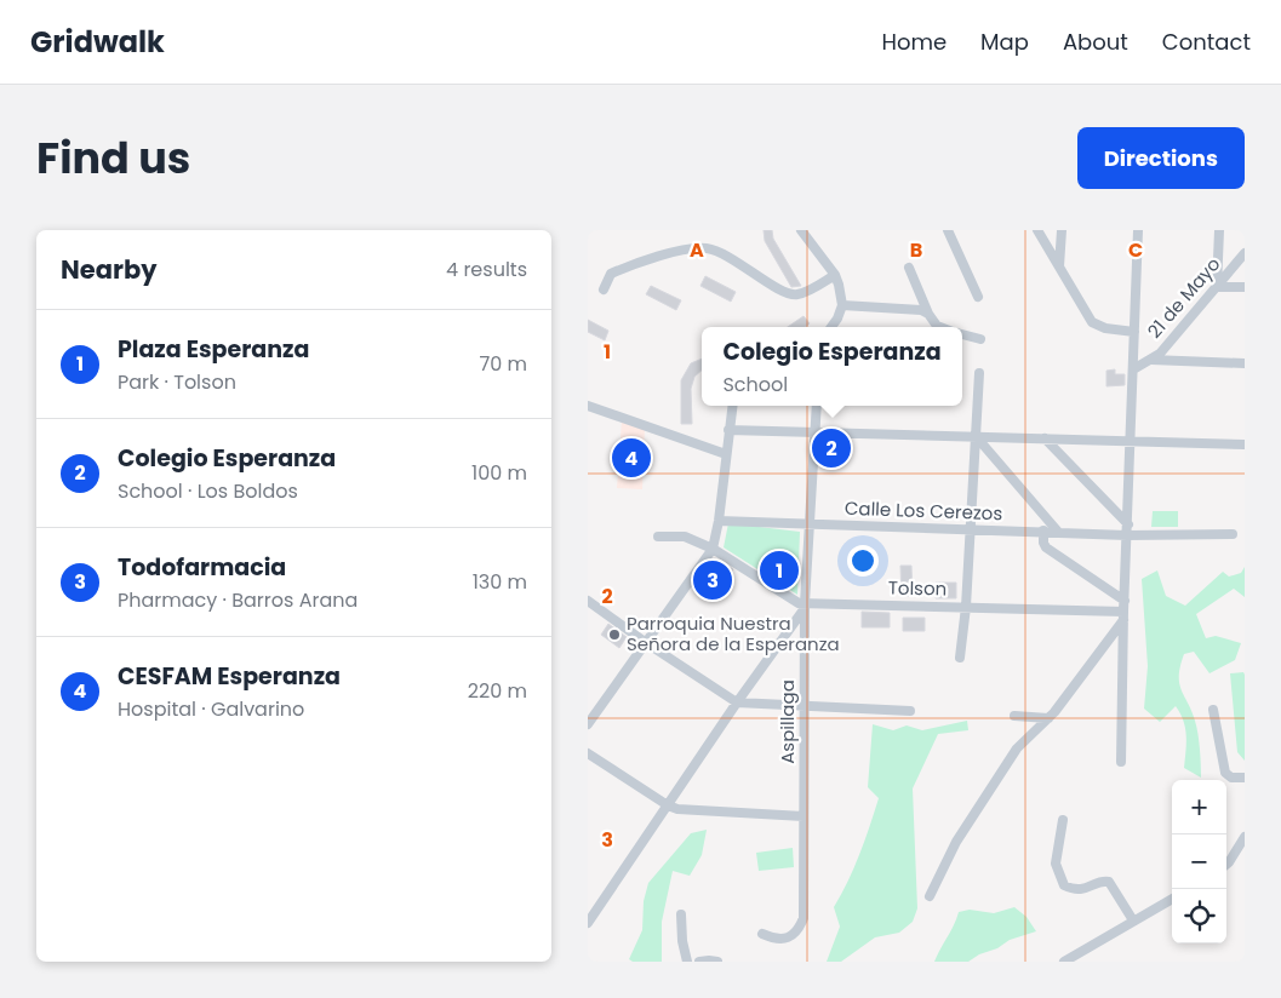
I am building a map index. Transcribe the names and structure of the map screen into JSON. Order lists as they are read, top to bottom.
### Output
{
  "streets": {
    "street": [
      "21 de Mayo",
      "Calle Los Cerezos",
      "Tolson",
      "Aspillaga"
    ]
  },
  "crossings": [
    ["Calle Los Cerezos", "Aspillaga"],
    ["Tolson", "Aspillaga"]
  ],
  "places": ["Parroquia Nuestra Señora de la Esperanza"],
  "page": {
    "header": "Gridwalk",
    "nav": [
      "Home",
      "Map",
      "About",
      "Contact"
    ],
    "title": "Find us",
    "buttons": "Directions",
    "heading": ["Nearby", "4 results"],
    "list": [
      {
        "mark": "1",
        "name": "Plaza Esperanza",
        "note": "Park · Tolson",
        "value": "70 m"
      },
      {
        "mark": "2",
        "name": "Colegio Esperanza",
        "note": "School · Los Boldos",
        "value": "100 m"
      },
      {
        "mark": "3",
        "name": "Todofarmacia",
        "note": "Pharmacy · Barros Arana",
        "value": "130 m"
      },
      {
        "mark": "4",
        "name": "CESFAM Esperanza",
        "note": "Hospital · Galvarino",
        "value": "220 m"
      }
    ],
    "popup": ["Colegio Esperanza", "School"],
    "pins": [
      "2",
      "4",
      "1",
      "3"
    ],
    "map_buttons": ["+", "−"]
  },
  "grid": {
    "columns": ["A", "B", "C"],
    "rows": ["1", "2", "3"]
  }
}
